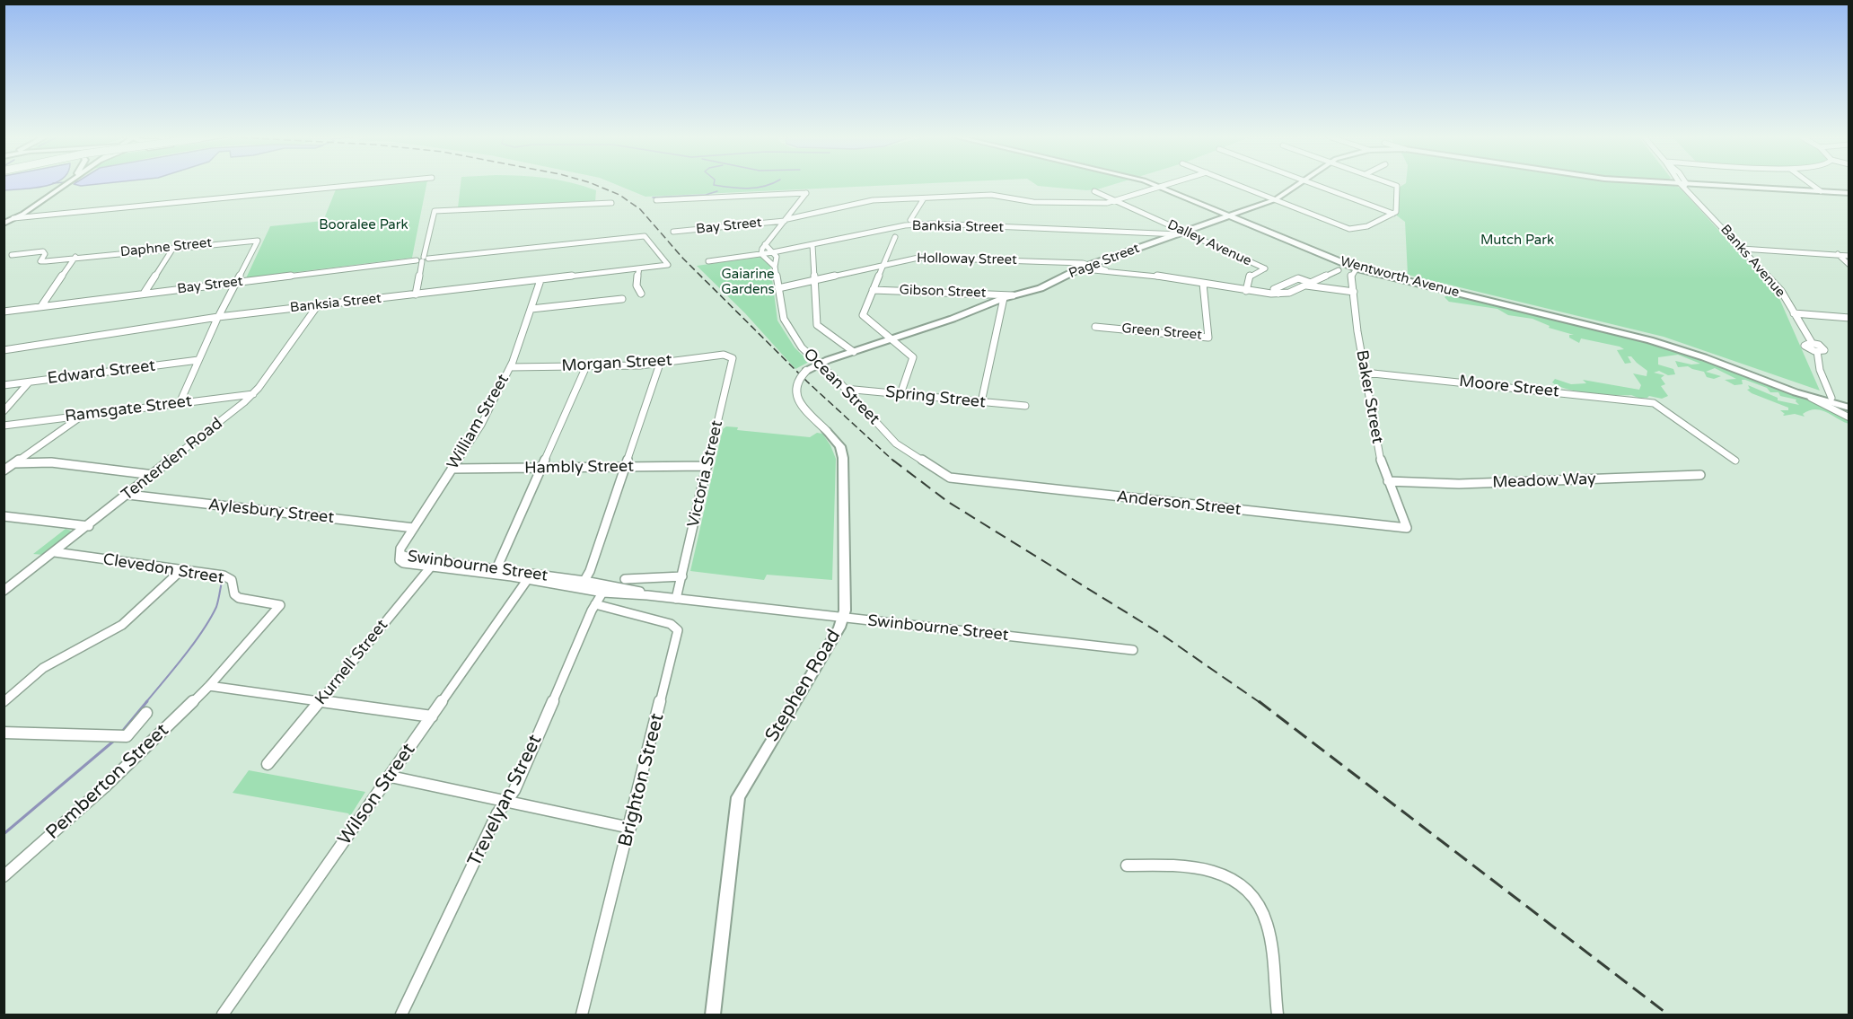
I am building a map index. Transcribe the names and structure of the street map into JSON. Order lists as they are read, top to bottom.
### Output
{
  "streets": {
    "main road": ["Page Street", "Wentworth Avenue", "Stephen Road"],
    "street": [
      "Bay Street",
      "Banksia Street",
      "Dalley Avenue",
      "Daphne Street",
      "Holloway Street",
      "Banks Avenue",
      "Gibson Street",
      "Green Street",
      "Morgan Street",
      "Edward Street",
      "Ocean Street",
      "Moore Street",
      "Baker Street",
      "Spring Street",
      "Ramsgate Street",
      "William Street",
      "Tenterden Road",
      "Hambly Street",
      "Victoria Street",
      "Meadow Way",
      "Anderson Street",
      "Aylesbury Street",
      "Swinbourne Street",
      "Clevedon Street",
      "Kurnell Street",
      "Brighton Street",
      "Pemberton Street",
      "Wilson Street",
      "Trevelyan Street"
    ]
  },
  "crossings": [
    ["Bay Street", "Banksia Street"],
    ["Bay Street", "Dalley Avenue"],
    ["Bay Street", "Daphne Street"],
    ["Bay Street", "Wentworth Avenue"],
    ["Banksia Street", "Dalley Avenue"],
    ["Banksia Street", "Page Street"],
    ["Banksia Street", "Ocean Street"],
    ["Banksia Street", "William Street"],
    ["Banksia Street", "Tenterden Road"],
    ["Dalley Avenue", "Holloway Street"],
    ["Dalley Avenue", "Page Street"],
    ["Holloway Street", "Page Street"],
    ["Holloway Street", "Green Street"],
    ["Holloway Street", "Ocean Street"],
    ["Holloway Street", "Baker Street"],
    ["Page Street", "Banks Avenue"],
    ["Page Street", "Wentworth Avenue"],
    ["Page Street", "Gibson Street"],
    ["Page Street", "Ocean Street"],
    ["Page Street", "Stephen Road"],
    ["Banks Avenue", "Wentworth Avenue"],
    ["Wentworth Avenue", "Baker Street"],
    ["Morgan Street", "William Street"],
    ["Morgan Street", "Victoria Street"],
    ["Ocean Street", "Spring Street"],
    ["Ocean Street", "Anderson Street"],
    ["Moore Street", "Baker Street"],
    ["Baker Street", "Meadow Way"],
    ["Baker Street", "Anderson Street"],
    ["Ramsgate Street", "Tenterden Road"],
    ["William Street", "Hambly Street"],
    ["William Street", "Aylesbury Street"],
    ["William Street", "Swinbourne Street"],
    ["Tenterden Road", "Aylesbury Street"],
    ["Tenterden Road", "Clevedon Street"],
    ["Hambly Street", "Victoria Street"],
    ["Victoria Street", "Swinbourne Street"],
    ["Swinbourne Street", "Kurnell Street"],
    ["Swinbourne Street", "Stephen Road"],
    ["Swinbourne Street", "Wilson Street"],
    ["Swinbourne Street", "Trevelyan Street"],
    ["Clevedon Street", "Pemberton Street"],
    ["Brighton Street", "Trevelyan Street"]
  ],
  "parks": ["Booralee Park", "Mutch Park", "Gaiarine Gardens"]
}
